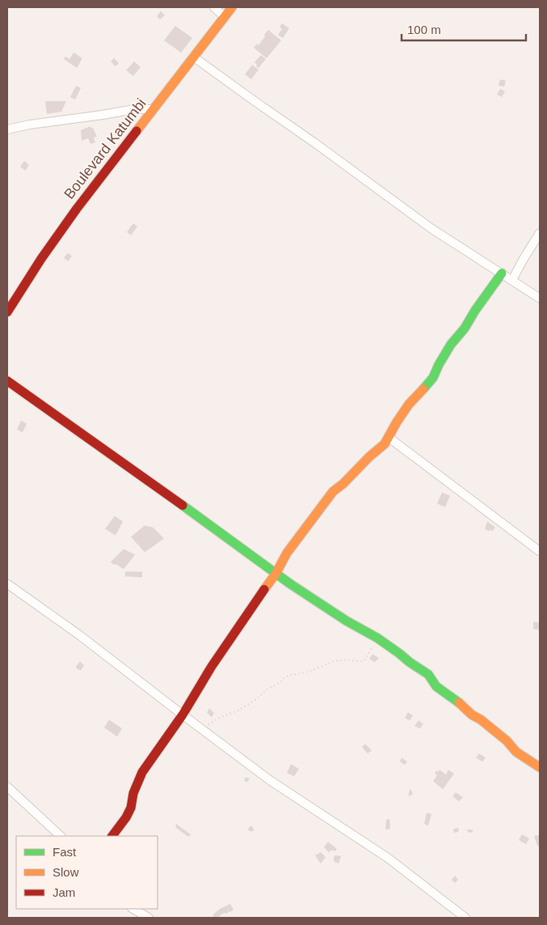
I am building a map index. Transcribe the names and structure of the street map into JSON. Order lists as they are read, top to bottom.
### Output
{
  "streets": {
    "street": ["Boulevard Katumbi"]
  },
  "legend": ["Fast", "Slow", "Jam"],
  "scale_bar": "100 m"
}
